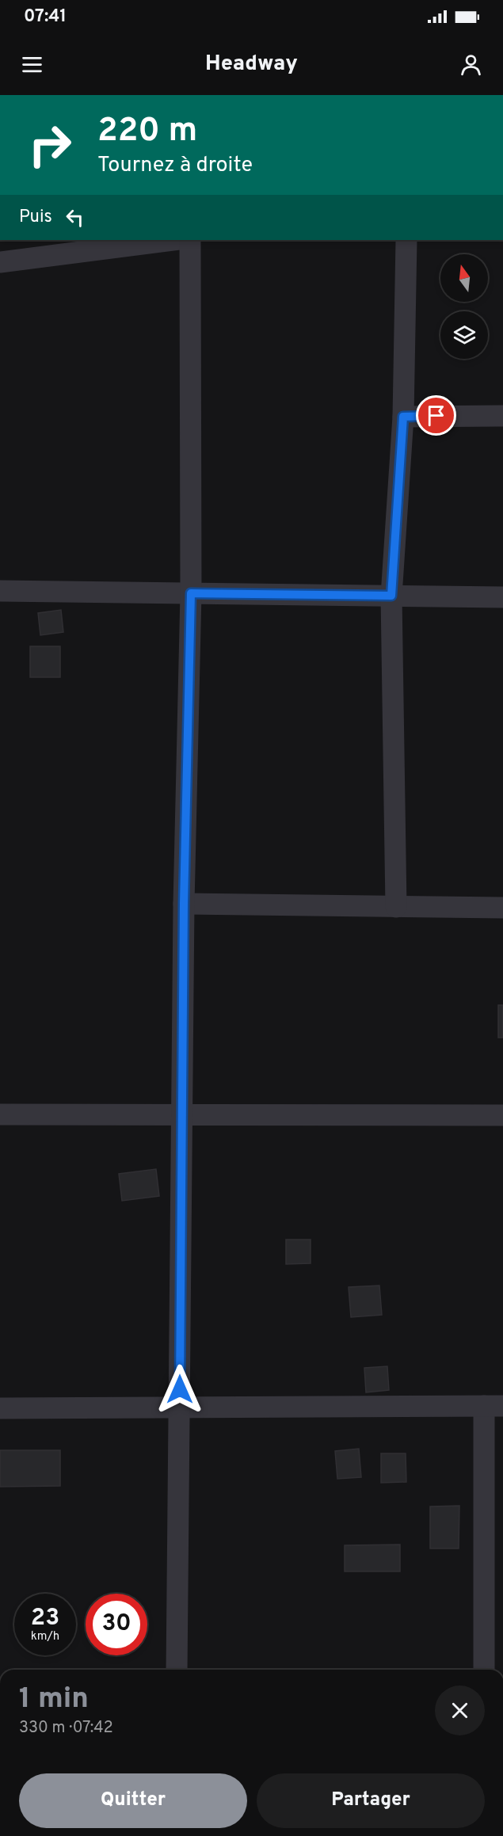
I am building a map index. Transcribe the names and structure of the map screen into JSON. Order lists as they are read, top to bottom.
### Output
{
  "north": "top",
  "page": {
    "status": "07:41",
    "header": "Headway",
    "turn": ["220 m", "Tournez à droite"],
    "then": "Puis",
    "speed": "23 km/h",
    "limit": "30",
    "heading": ["1 min", "330 m · 07:42"],
    "buttons": ["Quitter", "Partager"]
  }
}
